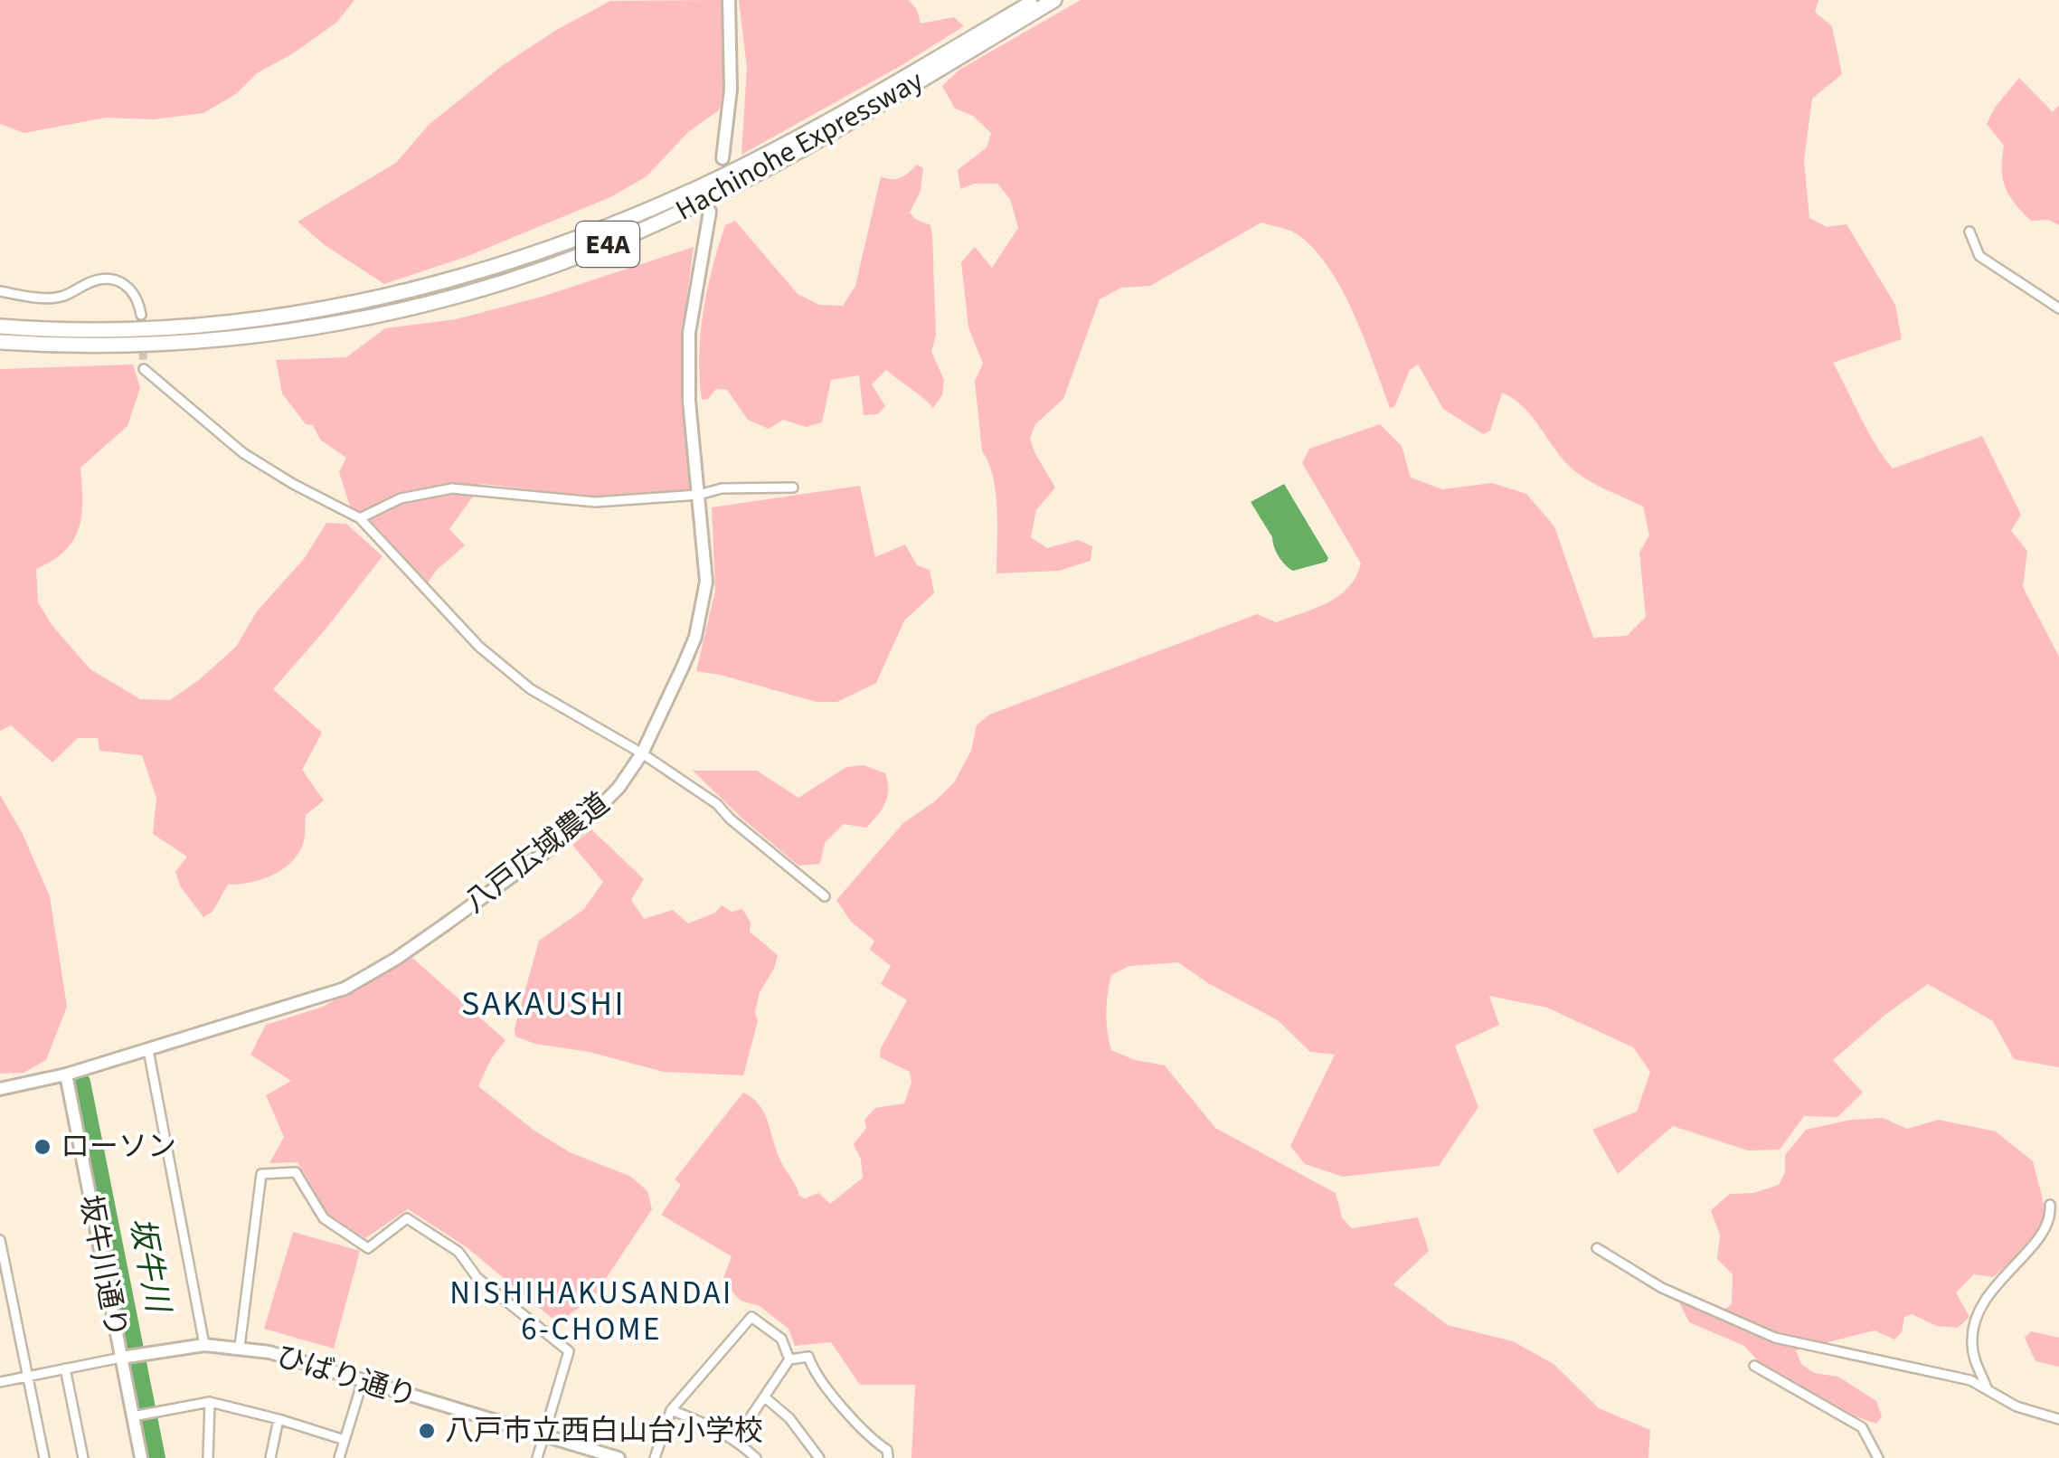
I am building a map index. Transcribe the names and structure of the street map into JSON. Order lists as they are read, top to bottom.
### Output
{
  "streets": {
    "highway": ["Hachinohe Expressway", "E4A"],
    "street": ["八戸広域農道", "坂牛川通り", "ひばり通り"]
  },
  "crossings": [
    ["八戸広域農道", "坂牛川通り"],
    ["坂牛川通り", "ひばり通り"]
  ],
  "districts": ["SAKAUSHI", "NISHIHAKUSANDAI 6-CHOME"],
  "water": ["坂牛川"],
  "places": ["ローソン", "八戸市立西白山台小学校"]
}
